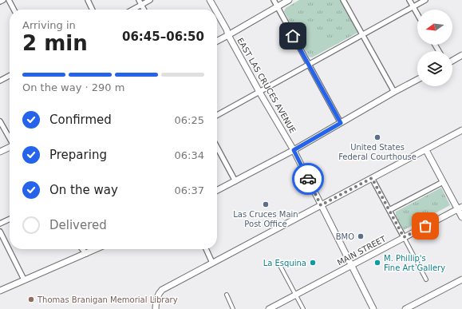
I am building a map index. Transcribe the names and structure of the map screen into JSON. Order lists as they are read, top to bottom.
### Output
{
  "streets": {
    "street": ["EAST LAS CRUCES AVENUE", "MAIN STREET"]
  },
  "crossings": [
    ["EAST LAS CRUCES AVENUE", "MAIN STREET"]
  ],
  "places": [
    "United States Federal Courthouse",
    "Las Cruces Main Post Office",
    "BMO",
    "La Esquina",
    "M. Phillip's Fine Art Gallery",
    "Thomas Branigan Memorial Library"
  ],
  "north": "left",
  "page": {
    "heading": ["2 min", "Arriving in", "06:45–06:50"],
    "bar": "On the way · 290 m",
    "list": [
      ["Confirmed", "06:25"],
      ["Preparing", "06:34"],
      ["On the way", "06:37"],
      "Delivered"
    ]
  }
}
